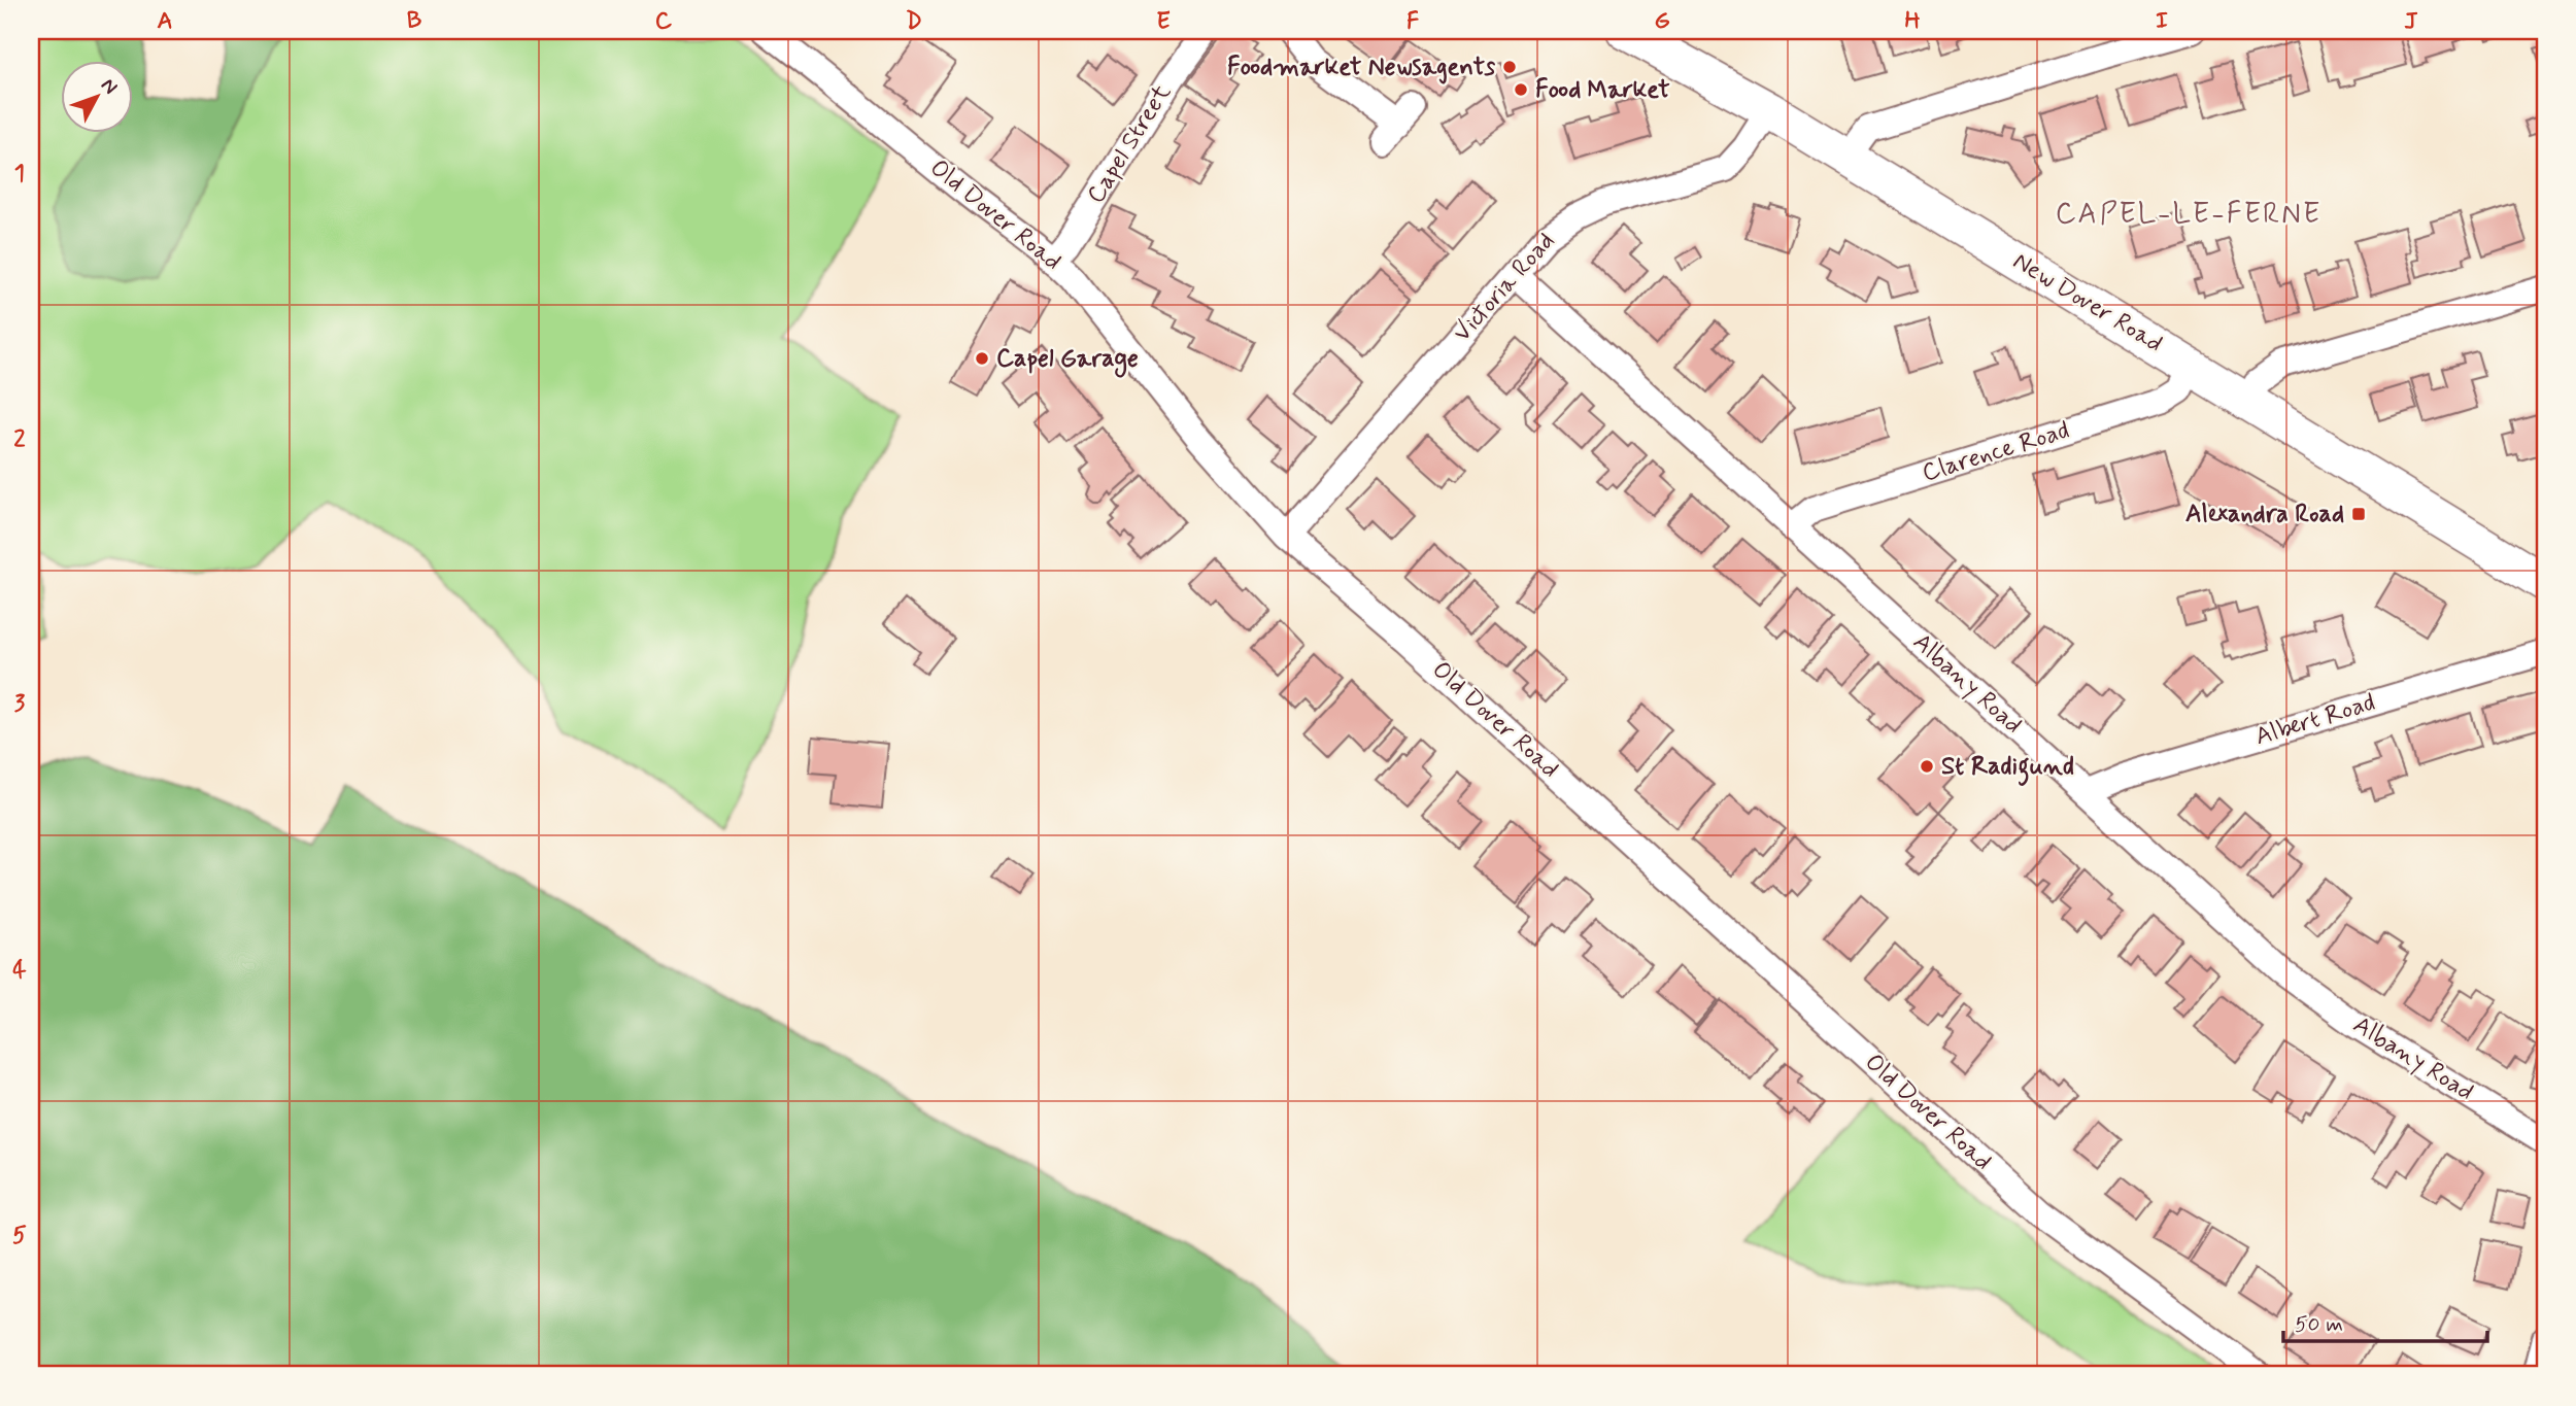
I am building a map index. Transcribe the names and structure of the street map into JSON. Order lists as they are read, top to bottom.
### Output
{
  "streets": {
    "main road": ["New Dover Road"],
    "street": [
      "Capel Street",
      "Old Dover Road",
      "Victoria Road",
      "Clarence Road",
      "Albany Road",
      "Albert Road"
    ]
  },
  "crossings": [
    ["Capel Street", "Old Dover Road"],
    ["Old Dover Road", "Victoria Road"],
    ["Victoria Road", "New Dover Road"],
    ["Victoria Road", "Albany Road"],
    ["New Dover Road", "Clarence Road"],
    ["Clarence Road", "Albany Road"],
    ["Albany Road", "Albert Road"]
  ],
  "districts": ["CAPEL-LE-FERNE"],
  "places": {
    "other": [
      "Foodmarket Newsagents",
      "Food Market",
      "Capel Garage",
      "St Radigund"
    ],
    "transit": ["Alexandra Road"]
  },
  "scale_bar": "50 m",
  "north": "top right",
  "grid": {
    "columns": [
      "A",
      "B",
      "C",
      "D",
      "E",
      "F",
      "G",
      "H",
      "I",
      "J"
    ],
    "rows": [
      "1",
      "2",
      "3",
      "4",
      "5"
    ]
  }
}
